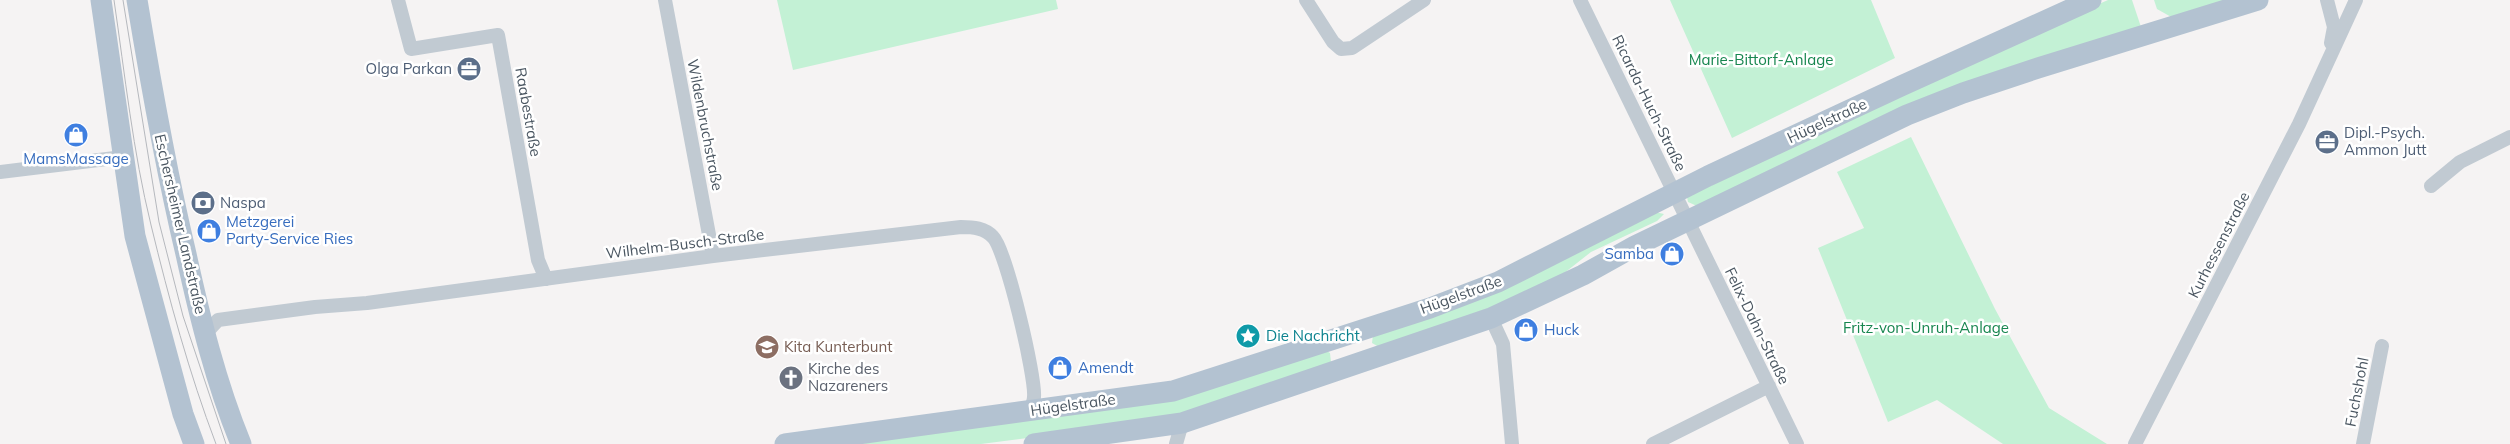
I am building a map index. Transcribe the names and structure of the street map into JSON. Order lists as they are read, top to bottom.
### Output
{
  "streets": {
    "main road": ["Hügelstraße", "Eschersheimer Landstraße"],
    "street": [
      "Ricarda-Huch-Straße",
      "Raabestraße",
      "Wildenbruchstraße",
      "Wilhelm-Busch-Straße",
      "Kurhessenstraße",
      "Felix-Dahn-Straße",
      "Fuchshohl"
    ]
  },
  "crossings": [
    ["Ricarda-Huch-Straße", "Hügelstraße"],
    ["Ricarda-Huch-Straße", "Felix-Dahn-Straße"],
    ["Raabestraße", "Wilhelm-Busch-Straße"],
    ["Hügelstraße", "Wilhelm-Busch-Straße"],
    ["Hügelstraße", "Felix-Dahn-Straße"],
    ["Wildenbruchstraße", "Wilhelm-Busch-Straße"],
    ["Eschersheimer Landstraße", "Wilhelm-Busch-Straße"]
  ],
  "parks": ["Marie-Bittorf-Anlage", "Fritz-von-Unruh-Anlage"],
  "places": {
    "office": ["Olga Parkan", "Dipl.-Psych. Ammon Jutt"],
    "shop": [
      "MamsMassage",
      "Metzgerei Party-Service Ries",
      "Samba",
      "Huck",
      "Amendt"
    ],
    "bank": ["Naspa"],
    "place": ["Die Nachricht"],
    "school or university": ["Kita Kunterbunt"],
    "church": ["Kirche des Nazareners"]
  }
}
